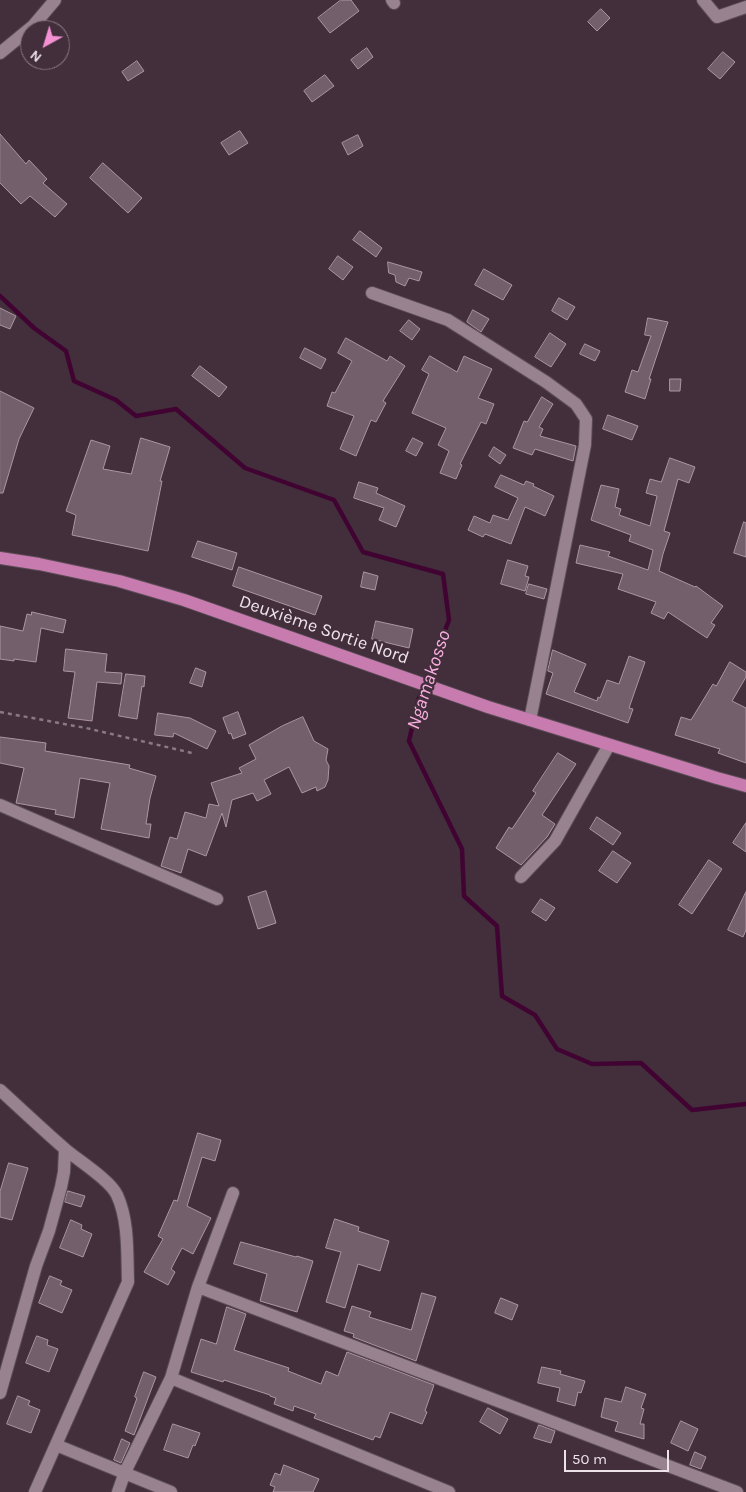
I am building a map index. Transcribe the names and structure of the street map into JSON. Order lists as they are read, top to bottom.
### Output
{
  "streets": {
    "main road": ["Deuxième Sortie Nord"]
  },
  "water": ["Ngamakosso"],
  "scale_bar": "50 m",
  "north": "bottom left"
}
